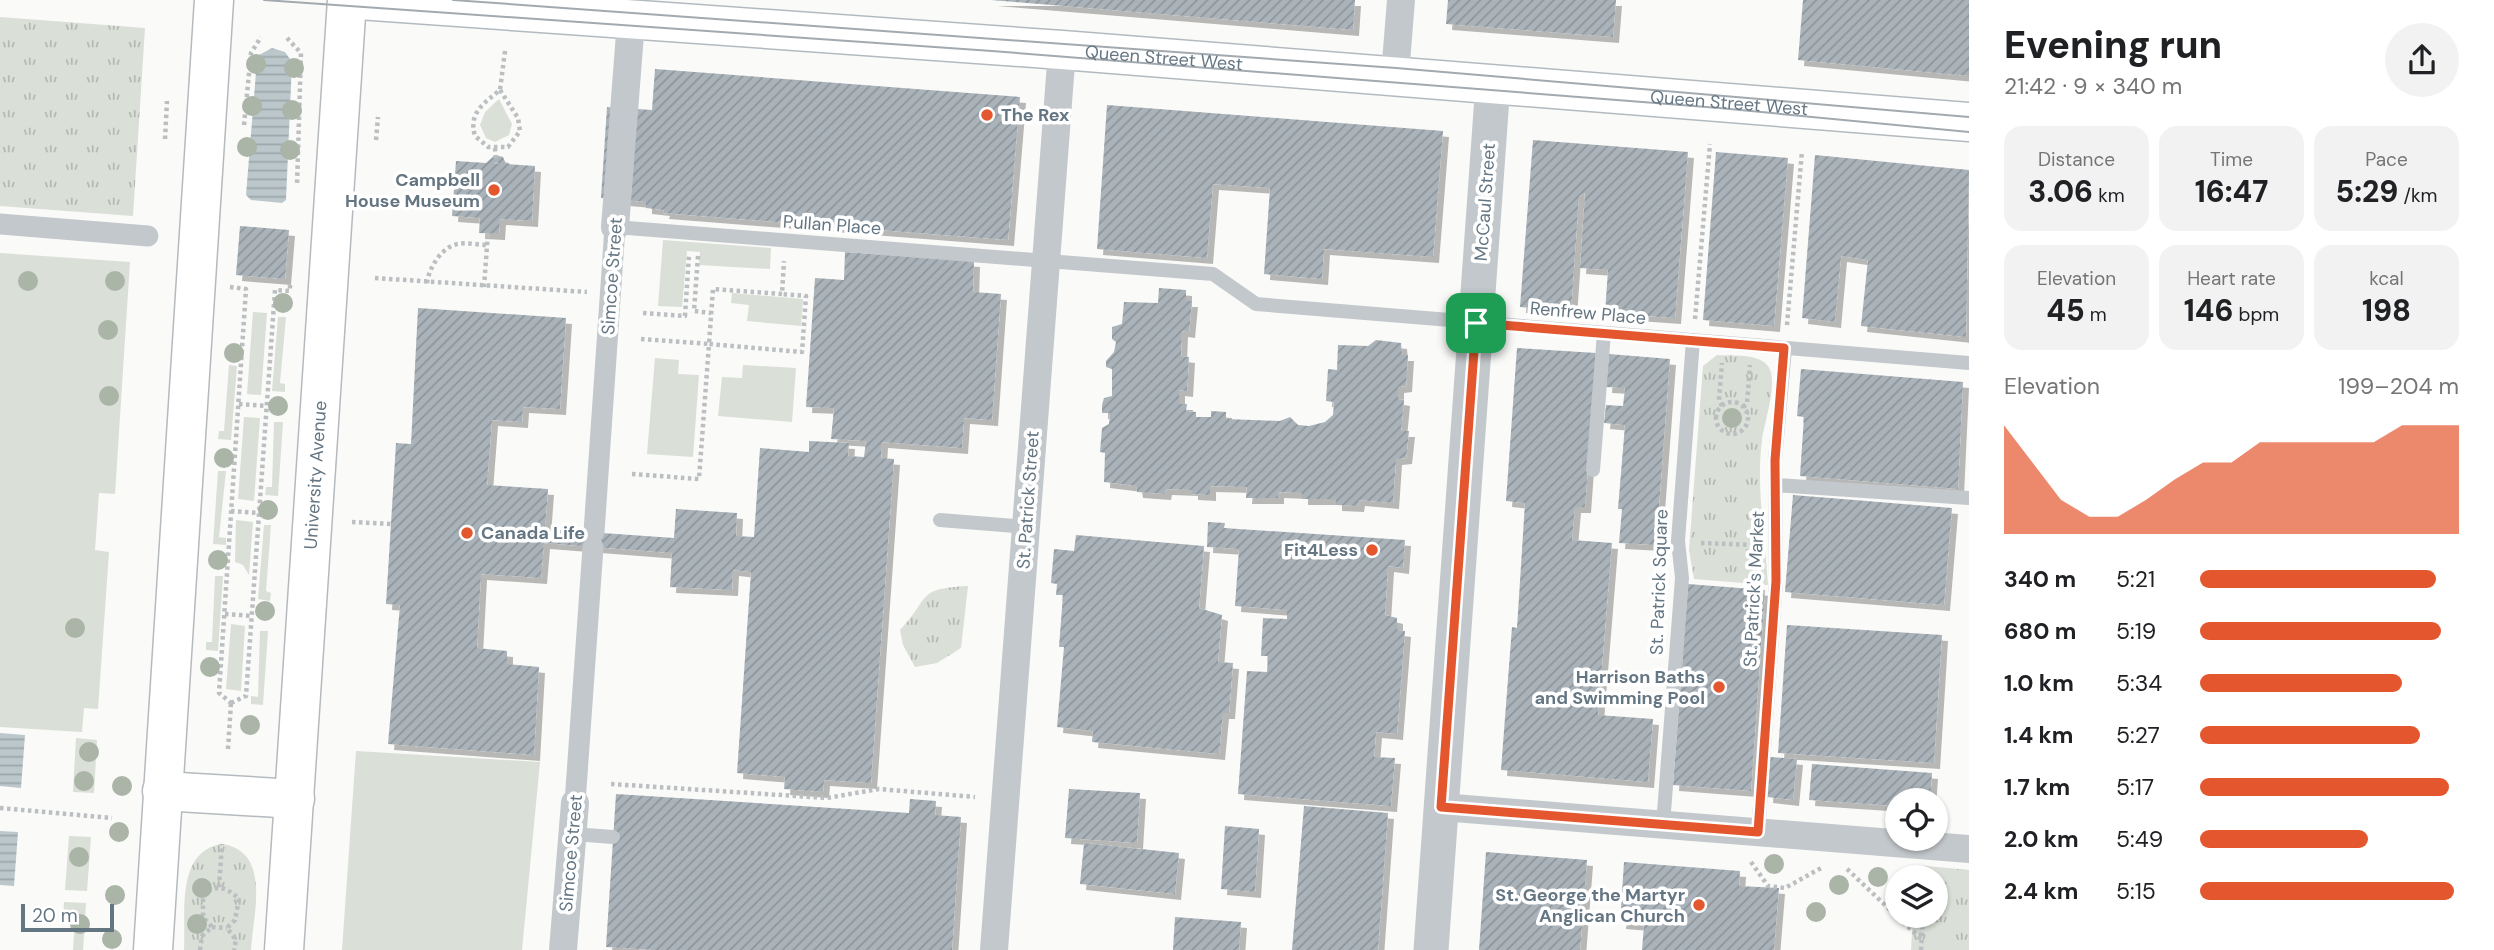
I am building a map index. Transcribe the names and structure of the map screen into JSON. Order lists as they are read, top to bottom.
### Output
{
  "streets": {
    "main road": ["Queen Street West", "University Avenue"],
    "street": ["McCaul Street", "Simcoe Street", "St. Patrick Street"],
    "lane": [
      "Pullan Place",
      "Renfrew Place",
      "St. Patrick Square",
      "St. Patrick's Market"
    ]
  },
  "crossings": [
    ["Queen Street West", "McCaul Street"],
    ["Queen Street West", "Simcoe Street"],
    ["Queen Street West", "St. Patrick Street"],
    ["McCaul Street", "Renfrew Place"],
    ["Pullan Place", "Simcoe Street"],
    ["Pullan Place", "Renfrew Place"],
    ["Pullan Place", "St. Patrick Street"],
    ["Renfrew Place", "St. Patrick Street"],
    ["Renfrew Place", "St. Patrick Square"],
    ["Renfrew Place", "St. Patrick's Market"]
  ],
  "places": [
    "The Rex",
    "Campbell House Museum",
    "Canada Life",
    "Fit4Less",
    "Harrison Baths and Swimming Pool",
    "St. George the Martyr Anglican Church"
  ],
  "scale_bar": "20 m",
  "page": {
    "heading": ["Evening run", "21:42 · 9 × 340 m"],
    "stats": [
      ["Distance", "3.06 km"],
      ["Time", "16:47"],
      ["Pace", "5:29 /km"],
      ["Elevation", "45 m"],
      ["Heart rate", "146 bpm"],
      ["kcal", "198"]
    ],
    "chart": ["Elevation", "199–204 m"],
    "list": [
      {
        "name": "340 m",
        "note": "5:21"
      },
      {
        "name": "680 m",
        "note": "5:19"
      },
      {
        "name": "1.0 km",
        "note": "5:34"
      },
      {
        "name": "1.4 km",
        "note": "5:27"
      },
      {
        "name": "1.7 km",
        "note": "5:17"
      },
      {
        "name": "2.0 km",
        "note": "5:49"
      },
      {
        "name": "2.4 km",
        "note": "5:15"
      }
    ],
    "scale": "20 m"
  }
}
